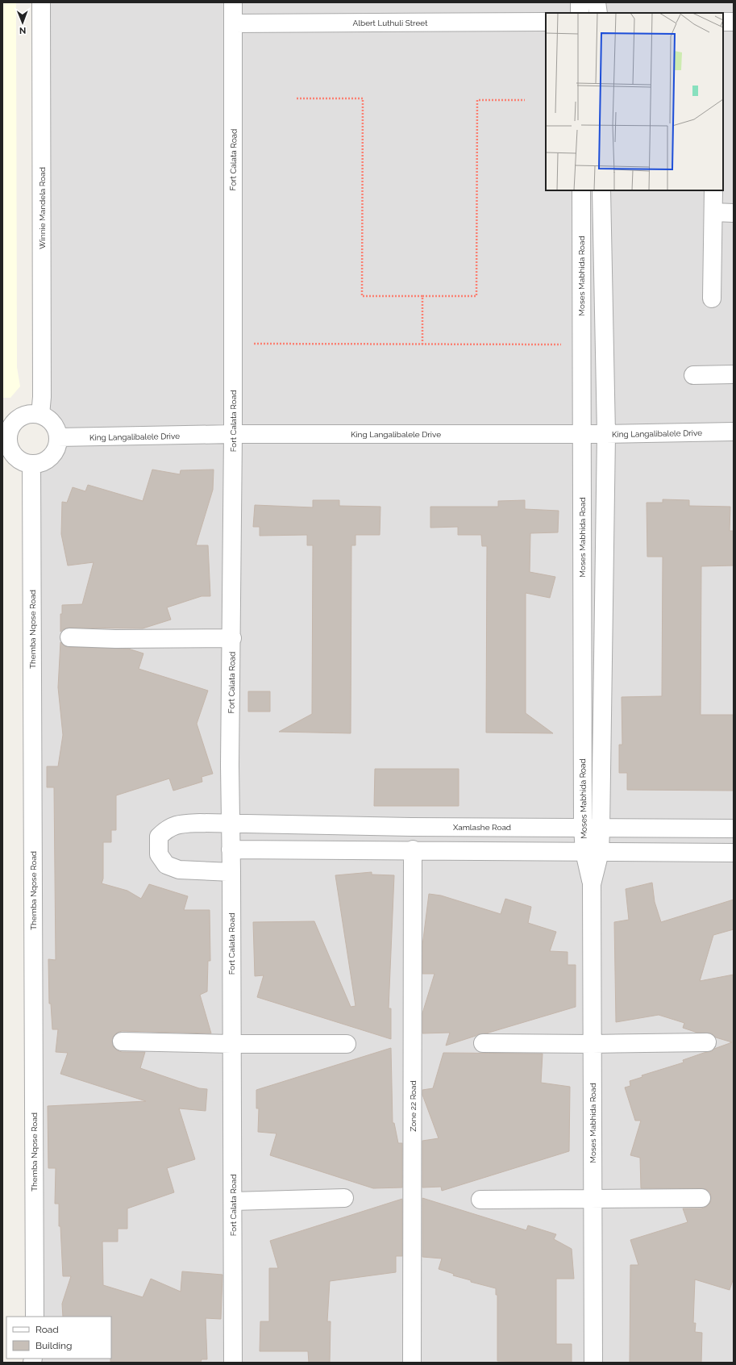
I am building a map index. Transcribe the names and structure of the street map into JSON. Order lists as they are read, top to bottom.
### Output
{
  "streets": {
    "street": [
      "Albert Luthuli Street",
      "Fort Calata Road",
      "Winnie Mandela Road",
      "Moses Mabhida Road",
      "King Langalibalele Drive",
      "Themba Nqose Road",
      "Xamlashe Road",
      "Zone 22 Road"
    ]
  },
  "crossings": [
    ["Albert Luthuli Street", "Fort Calata Road"],
    ["Fort Calata Road", "King Langalibalele Drive"],
    ["Fort Calata Road", "Xamlashe Road"],
    ["Winnie Mandela Road", "King Langalibalele Drive"],
    ["Winnie Mandela Road", "Themba Nqose Road"],
    ["Moses Mabhida Road", "King Langalibalele Drive"],
    ["Moses Mabhida Road", "Xamlashe Road"],
    ["King Langalibalele Drive", "Themba Nqose Road"]
  ],
  "legend": ["Road", "Building"],
  "north": "bottom"
}
